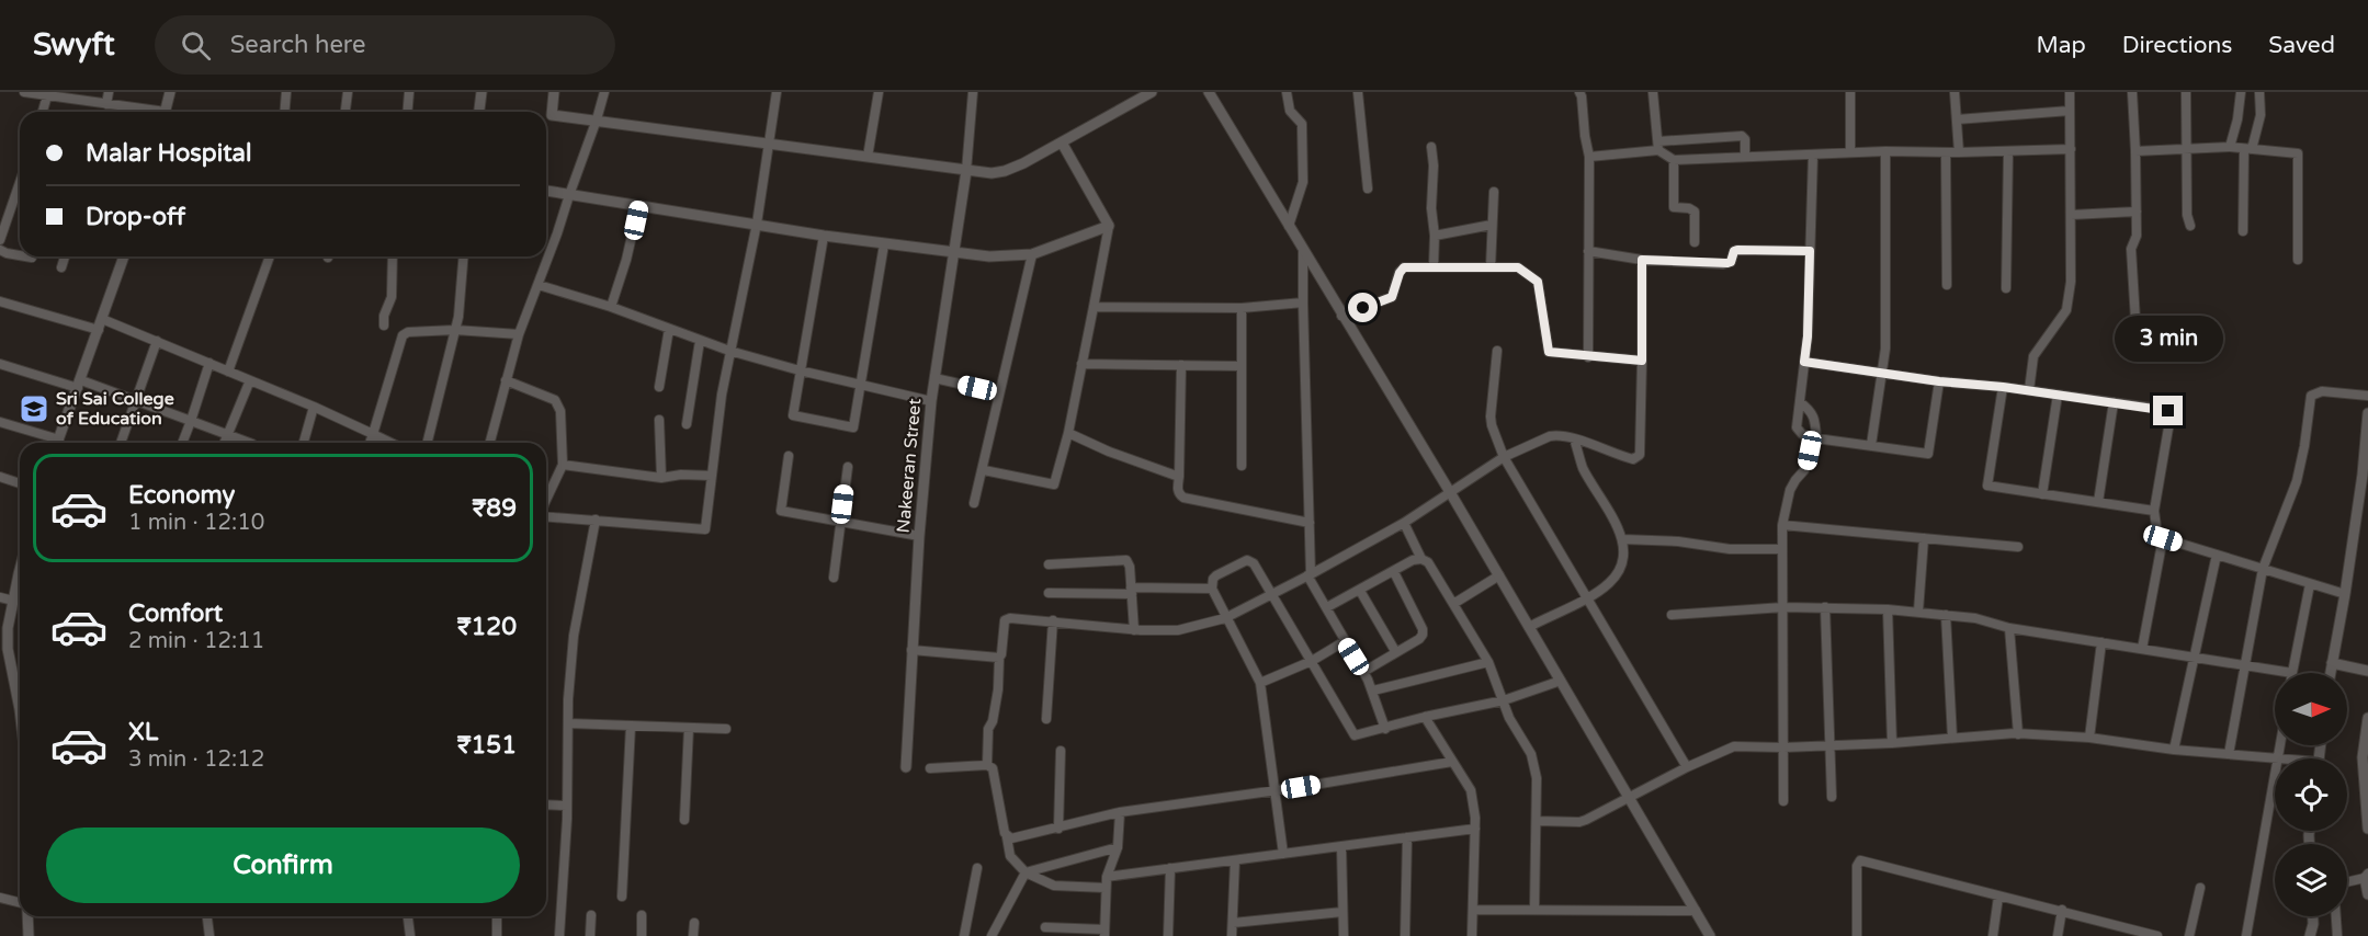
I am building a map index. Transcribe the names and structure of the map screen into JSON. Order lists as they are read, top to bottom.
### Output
{
  "streets": {
    "street": ["Nakeeran Street"]
  },
  "places": {
    "school or university": ["Sri Sai College of Education"]
  },
  "north": "right",
  "page": {
    "header": "Swyft",
    "search": "Search here",
    "nav": ["Map", "Directions", "Saved"],
    "banner": ["Malar Hospital", "Drop-off"],
    "bubble": "3 min",
    "list": [
      {
        "name": "Economy",
        "note": "1 min · 12:10",
        "value": "₹89"
      },
      {
        "name": "Comfort",
        "note": "2 min · 12:11",
        "value": "₹120"
      },
      {
        "name": "XL",
        "note": "3 min · 12:12",
        "value": "₹151"
      }
    ],
    "buttons": "Confirm"
  }
}
